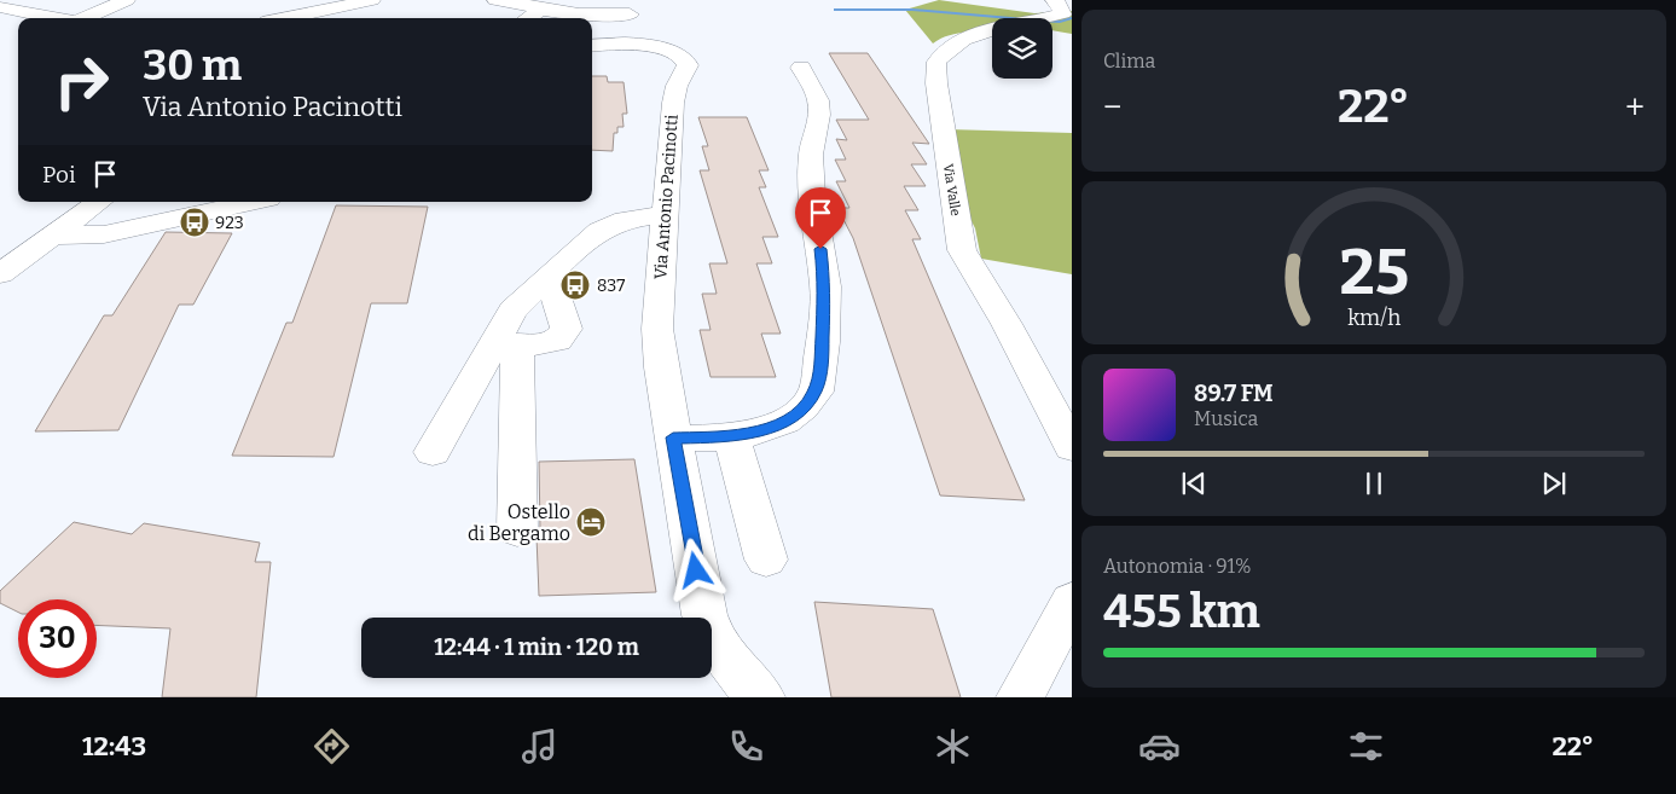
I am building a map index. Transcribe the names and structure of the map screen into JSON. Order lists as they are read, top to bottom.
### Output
{
  "streets": {
    "street": ["Via Valle", "Via Antonio Pacinotti"]
  },
  "places": {
    "bus stop": ["923", "837"],
    "hotel": ["Ostello di Bergamo"]
  },
  "page": {
    "tile": [
      "Clima",
      ["Autonomia · 91%", "455 km"]
    ],
    "turn": ["30 m", "Via Antonio Pacinotti"],
    "heat": ["−", "22°", "+"],
    "then": "Poi",
    "song": ["89.7 FM", "Musica"],
    "limit": "30",
    "trip": "12:44 · 1 min · 120 m",
    "tabs": ["12:43", "22°"],
    "gauge": ["25", "km/h"]
  }
}
